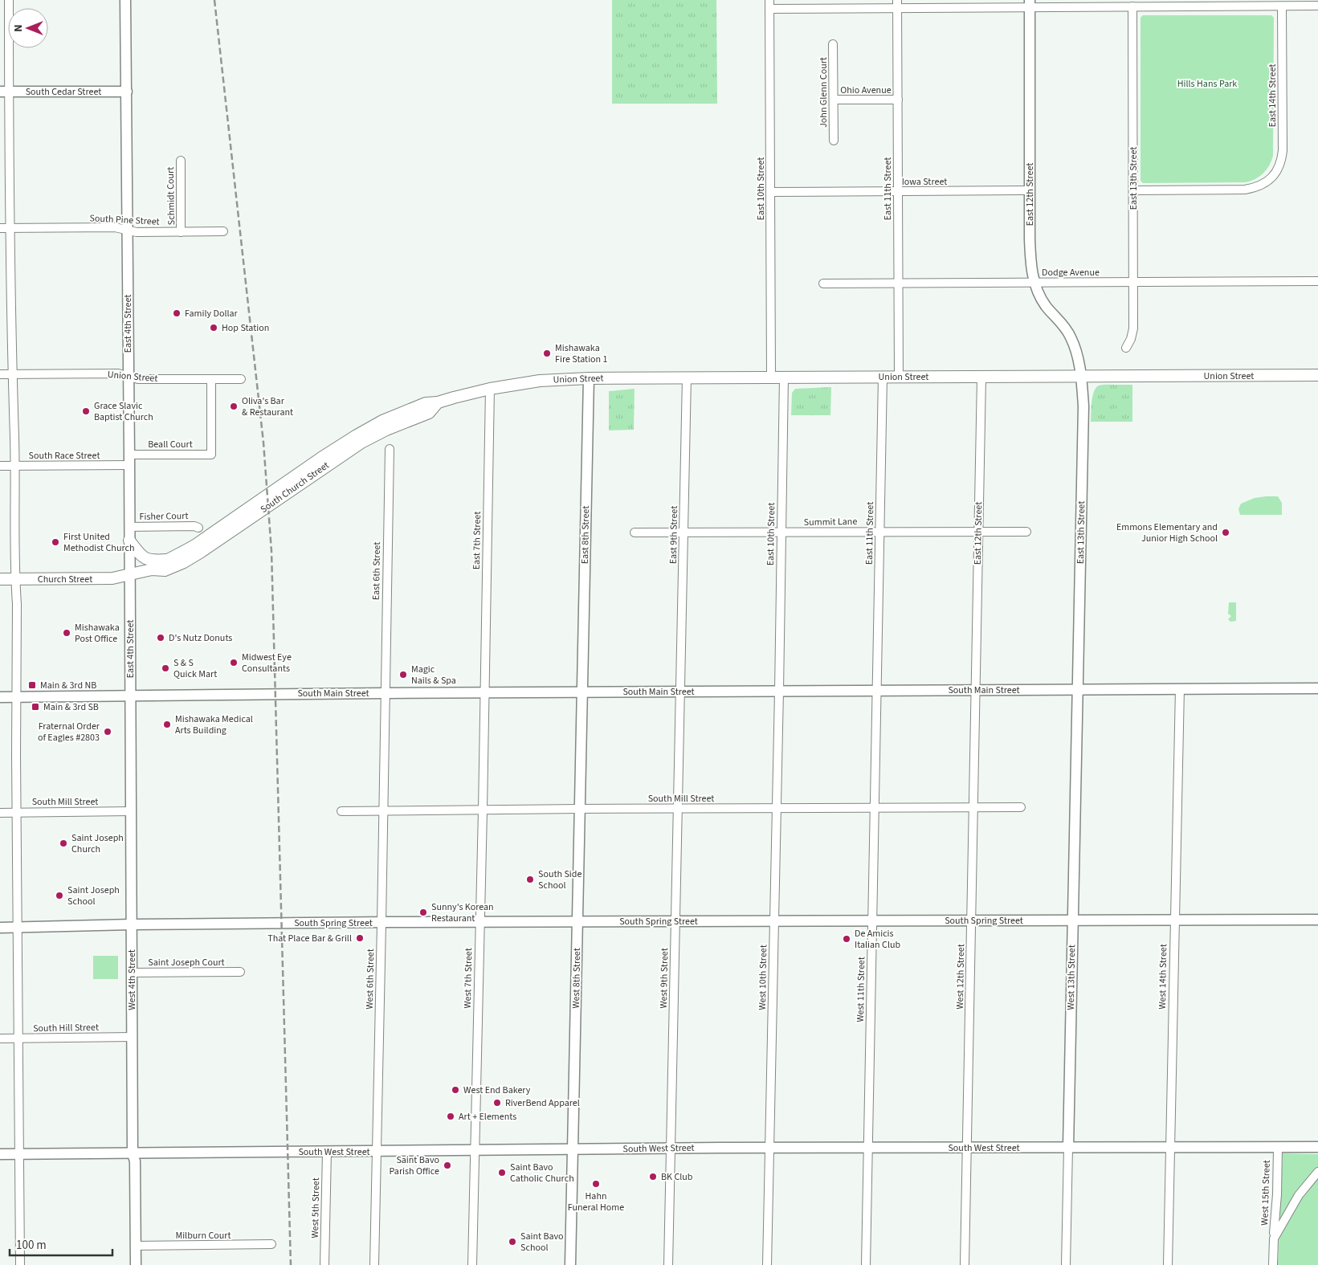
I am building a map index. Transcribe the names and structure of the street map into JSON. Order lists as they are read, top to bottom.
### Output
{
  "streets": {
    "main road": ["Union Street", "South Church Street", "Church Street"],
    "street": [
      "Ohio Avenue",
      "South Cedar Street",
      "John Glenn Court",
      "East 14th Street",
      "East 13th Street",
      "Iowa Street",
      "East 10th Street",
      "East 11th Street",
      "East 12th Street",
      "Schmidt Court",
      "South Pine Street",
      "Dodge Avenue",
      "East 4th Street",
      "Beall Court",
      "South Race Street",
      "Fisher Court",
      "Summit Lane",
      "East 8th Street",
      "East 9th Street",
      "East 7th Street",
      "East 6th Street",
      "South Main Street",
      "South Mill Street",
      "South Spring Street",
      "Saint Joseph Court",
      "West 12th Street",
      "West 14th Street",
      "West 10th Street",
      "West 13th Street",
      "West 7th Street",
      "West 8th Street",
      "West 9th Street",
      "West 6th Street",
      "West 4th Street",
      "West 11th Street",
      "South Hill Street",
      "South West Street",
      "West 15th Street",
      "West 5th Street",
      "Milburn Court"
    ]
  },
  "crossings": [
    ["Ohio Avenue", "John Glenn Court"],
    ["Ohio Avenue", "East 11th Street"],
    ["South Cedar Street", "East 4th Street"],
    ["East 14th Street", "East 13th Street"],
    ["East 13th Street", "East 12th Street"],
    ["East 13th Street", "Dodge Avenue"],
    ["East 13th Street", "Union Street"],
    ["East 13th Street", "South Main Street"],
    ["East 13th Street", "West 13th Street"],
    ["Iowa Street", "East 10th Street"],
    ["Iowa Street", "East 11th Street"],
    ["Iowa Street", "East 12th Street"],
    ["East 10th Street", "Union Street"],
    ["East 10th Street", "Summit Lane"],
    ["East 10th Street", "South Main Street"],
    ["East 10th Street", "West 10th Street"],
    ["East 11th Street", "Dodge Avenue"],
    ["East 11th Street", "Union Street"],
    ["East 11th Street", "Summit Lane"],
    ["East 11th Street", "South Main Street"],
    ["East 11th Street", "West 11th Street"],
    ["East 12th Street", "Dodge Avenue"],
    ["East 12th Street", "Union Street"],
    ["East 12th Street", "Summit Lane"],
    ["East 12th Street", "South Main Street"],
    ["East 12th Street", "West 12th Street"],
    ["Schmidt Court", "South Pine Street"],
    ["South Pine Street", "East 4th Street"],
    ["East 4th Street", "Union Street"],
    ["East 4th Street", "Beall Court"],
    ["East 4th Street", "South Race Street"],
    ["East 4th Street", "South Church Street"],
    ["East 4th Street", "Fisher Court"],
    ["East 4th Street", "Church Street"],
    ["East 4th Street", "South Main Street"],
    ["East 4th Street", "West 4th Street"],
    ["Union Street", "Beall Court"],
    ["Union Street", "South Church Street"],
    ["Union Street", "East 8th Street"],
    ["Union Street", "East 9th Street"],
    ["Union Street", "East 7th Street"],
    ["South Church Street", "East 7th Street"],
    ["South Church Street", "Church Street"],
    ["Summit Lane", "East 9th Street"],
    ["East 8th Street", "South Main Street"],
    ["East 8th Street", "West 8th Street"],
    ["East 9th Street", "South Main Street"],
    ["East 9th Street", "West 9th Street"],
    ["East 7th Street", "South Main Street"],
    ["East 7th Street", "West 7th Street"],
    ["East 6th Street", "South Main Street"],
    ["East 6th Street", "West 6th Street"],
    ["South Main Street", "West 12th Street"],
    ["South Main Street", "West 14th Street"],
    ["South Main Street", "West 10th Street"],
    ["South Main Street", "West 13th Street"],
    ["South Main Street", "West 7th Street"],
    ["South Main Street", "West 8th Street"],
    ["South Main Street", "West 9th Street"],
    ["South Main Street", "West 6th Street"],
    ["South Main Street", "West 4th Street"],
    ["South Main Street", "West 11th Street"],
    ["South Mill Street", "West 12th Street"],
    ["South Mill Street", "West 10th Street"],
    ["South Mill Street", "West 7th Street"],
    ["South Mill Street", "West 8th Street"],
    ["South Mill Street", "West 9th Street"],
    ["South Mill Street", "West 6th Street"],
    ["South Mill Street", "West 4th Street"],
    ["South Mill Street", "West 11th Street"],
    ["South Spring Street", "West 12th Street"],
    ["South Spring Street", "West 14th Street"],
    ["South Spring Street", "West 10th Street"],
    ["South Spring Street", "West 13th Street"],
    ["South Spring Street", "West 7th Street"],
    ["South Spring Street", "West 8th Street"],
    ["South Spring Street", "West 9th Street"],
    ["South Spring Street", "West 6th Street"],
    ["South Spring Street", "West 4th Street"],
    ["South Spring Street", "West 11th Street"],
    ["Saint Joseph Court", "West 4th Street"],
    ["West 12th Street", "South West Street"],
    ["West 14th Street", "South West Street"],
    ["West 10th Street", "South West Street"],
    ["West 13th Street", "South West Street"],
    ["West 7th Street", "South West Street"],
    ["West 8th Street", "South West Street"],
    ["West 9th Street", "South West Street"],
    ["West 6th Street", "South West Street"],
    ["West 4th Street", "South Hill Street"],
    ["West 4th Street", "South West Street"],
    ["West 4th Street", "Milburn Court"],
    ["West 11th Street", "South West Street"],
    ["South West Street", "West 15th Street"],
    ["South West Street", "West 5th Street"]
  ],
  "parks": ["Hills Hans Park"],
  "places": {
    "other": [
      "Family Dollar",
      "Hop Station",
      "Mishawaka Fire Station 1",
      "Oliva's Bar & Restaurant",
      "Grace Slavic Baptist Church",
      "Emmons Elementary and Junior High School",
      "First United Methodist Church",
      "Mishawaka Post Office",
      "D's Nutz Donuts",
      "Midwest Eye Consultants",
      "S & S Quick Mart",
      "Magic Nails & Spa",
      "Mishawaka Medical Arts Building",
      "Fraternal Order of Eagles #2803",
      "Saint Joseph Church",
      "South Side School",
      "Saint Joseph School",
      "Sunny's Korean Restaurant",
      "That Place Bar & Grill",
      "De Amicis Italian Club",
      "West End Bakery",
      "RiverBend Apparel",
      "Art + Elements",
      "Saint Bavo Parish Office",
      "Saint Bavo Catholic Church",
      "BK Club",
      "Hahn Funeral Home",
      "Saint Bavo School"
    ],
    "transit": ["Main & 3rd NB", "Main & 3rd SB"]
  },
  "scale_bar": "100 m",
  "north": "left"
}
